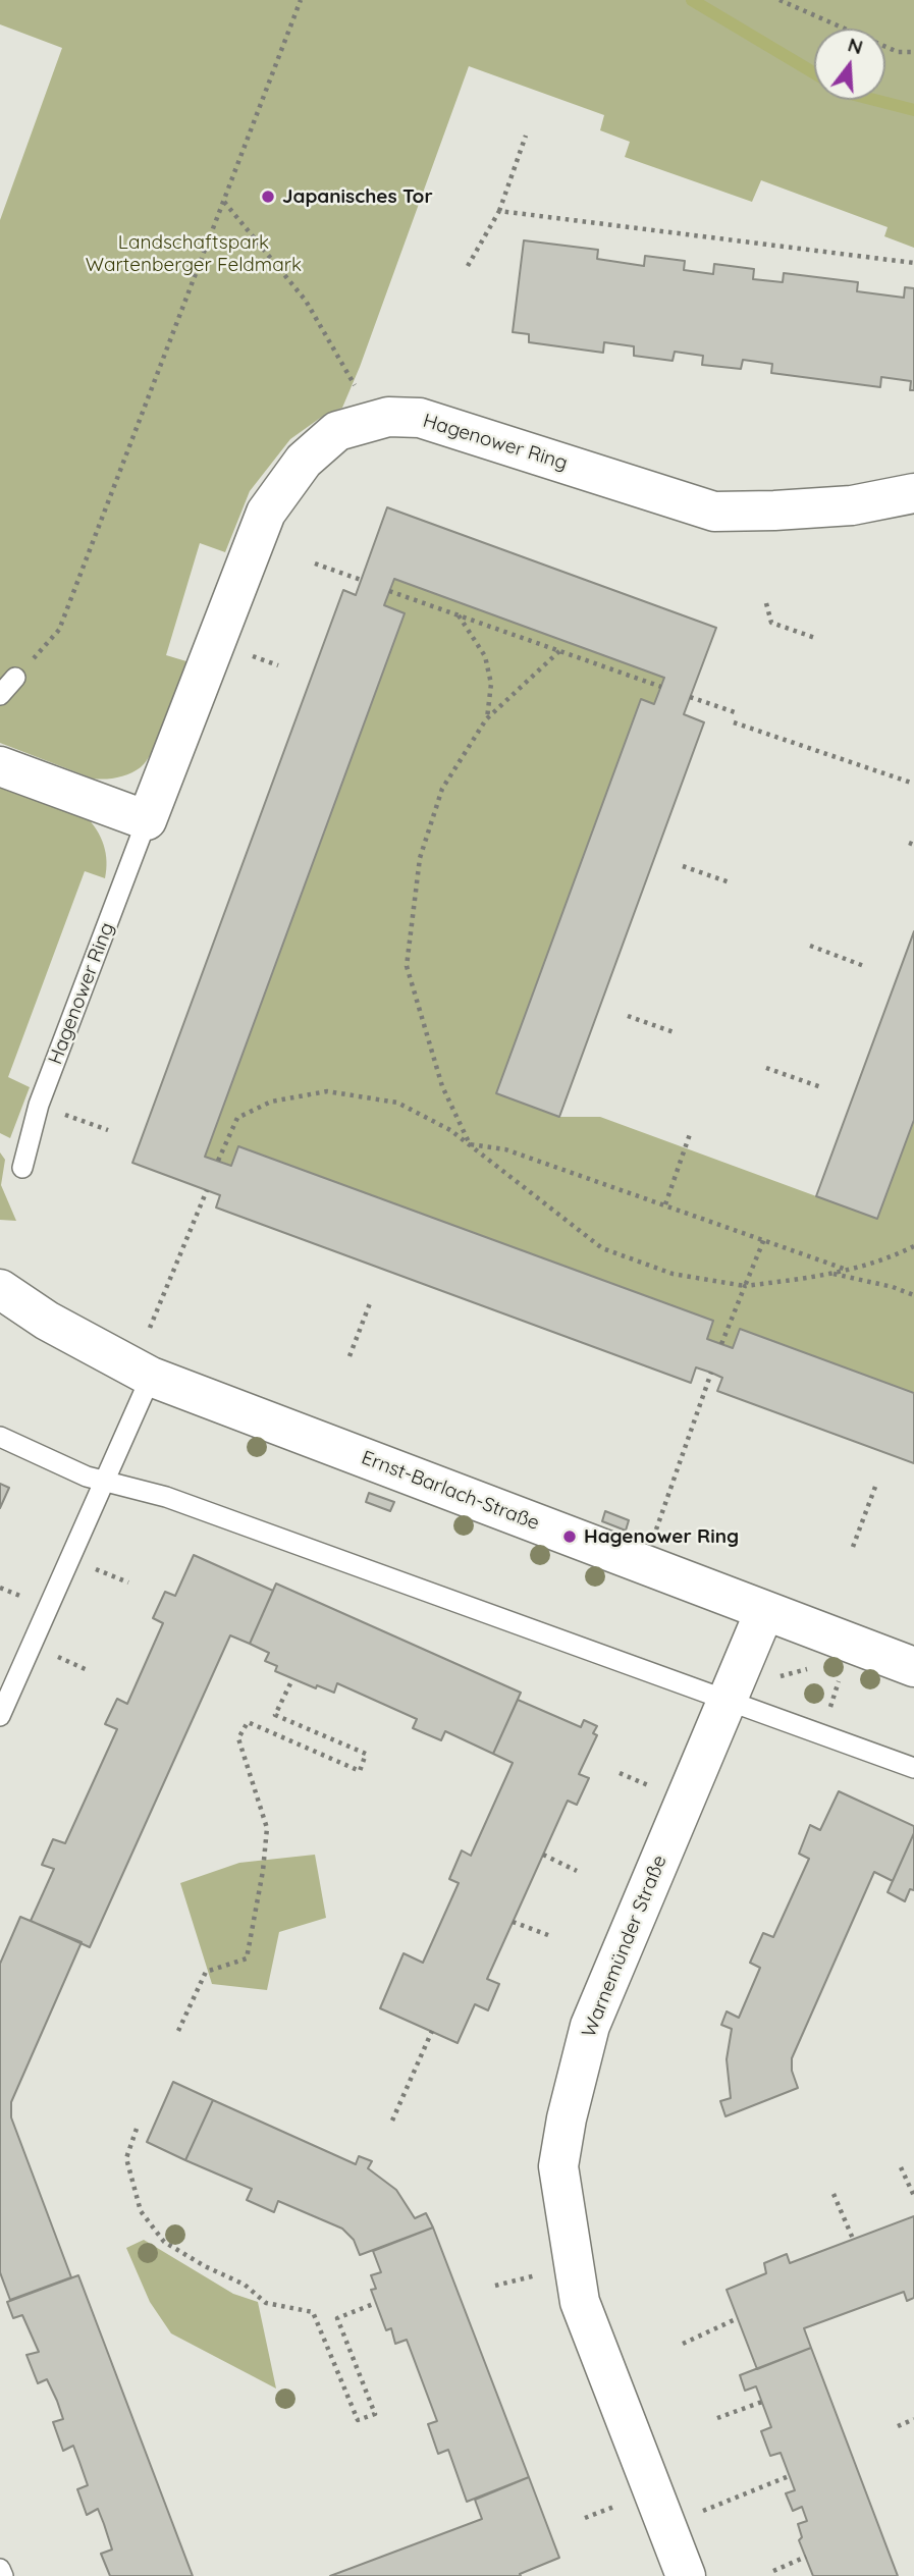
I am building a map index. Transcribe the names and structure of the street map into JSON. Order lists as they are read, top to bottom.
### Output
{
  "streets": {
    "street": ["Hagenower Ring", "Ernst-Barlach-Straße", "Warnemünder Straße"]
  },
  "crossings": [
    ["Ernst-Barlach-Straße", "Warnemünder Straße"]
  ],
  "parks": ["Landschaftspark Wartenberger Feldmark"],
  "places": ["Japanisches Tor", "Hagenower Ring"],
  "north": "top"
}
